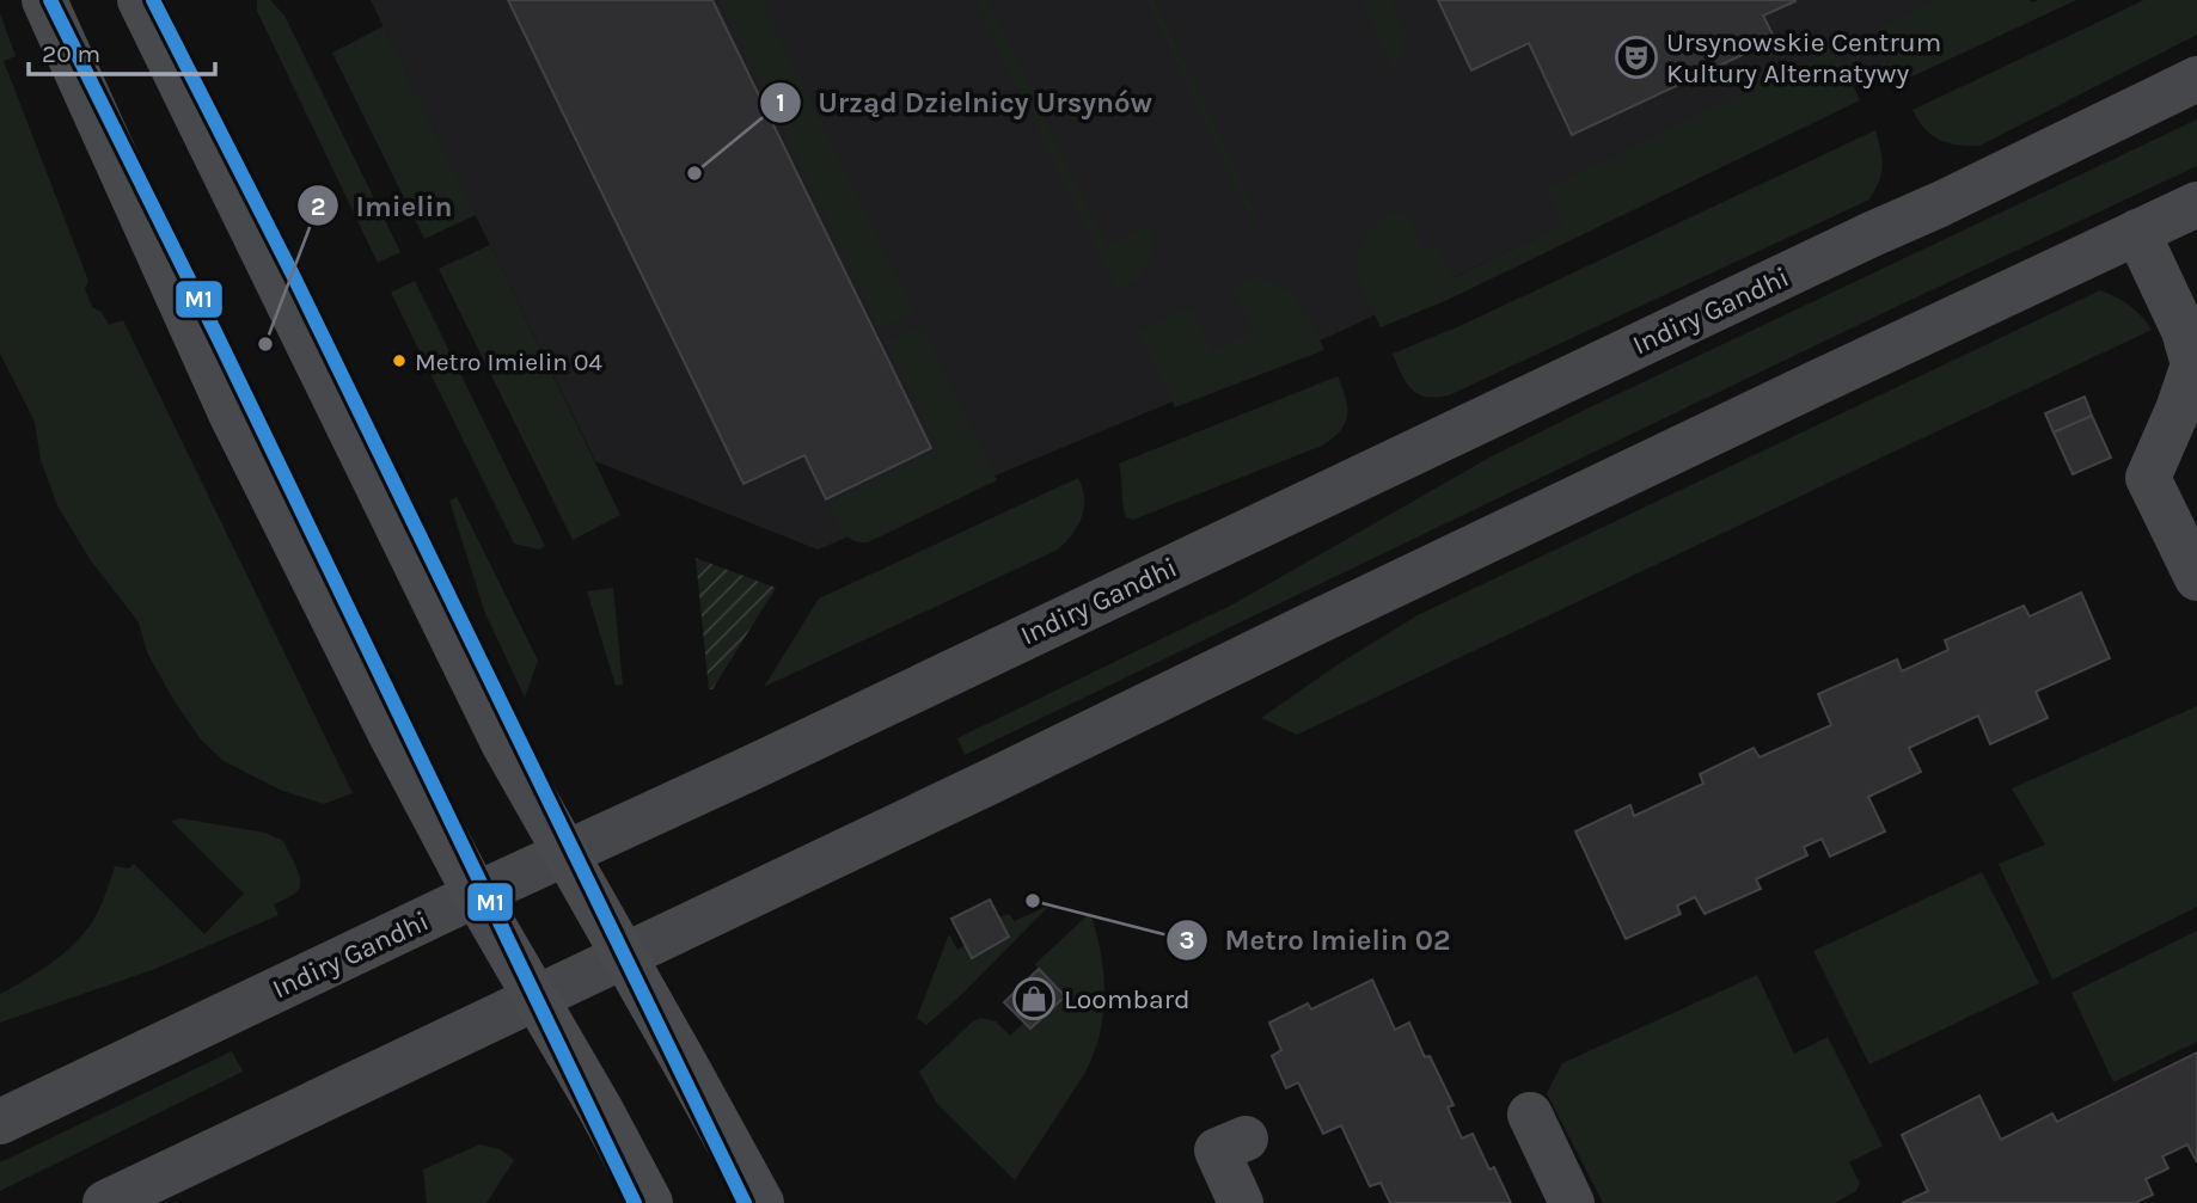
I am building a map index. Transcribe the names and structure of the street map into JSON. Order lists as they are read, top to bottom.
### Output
{
  "streets": {
    "street": ["Indiry Gandhi"]
  },
  "places": {
    "theatre": ["Ursynowskie Centrum Kultury Alternatywy"],
    "other": [
      "Urząd Dzielnicy Ursynów",
      "Imielin",
      "Metro Imielin 04",
      "Metro Imielin 02"
    ],
    "shop": ["Loombard"]
  },
  "lines": ["transit line M1"],
  "scale_bar": "20 m"
}
